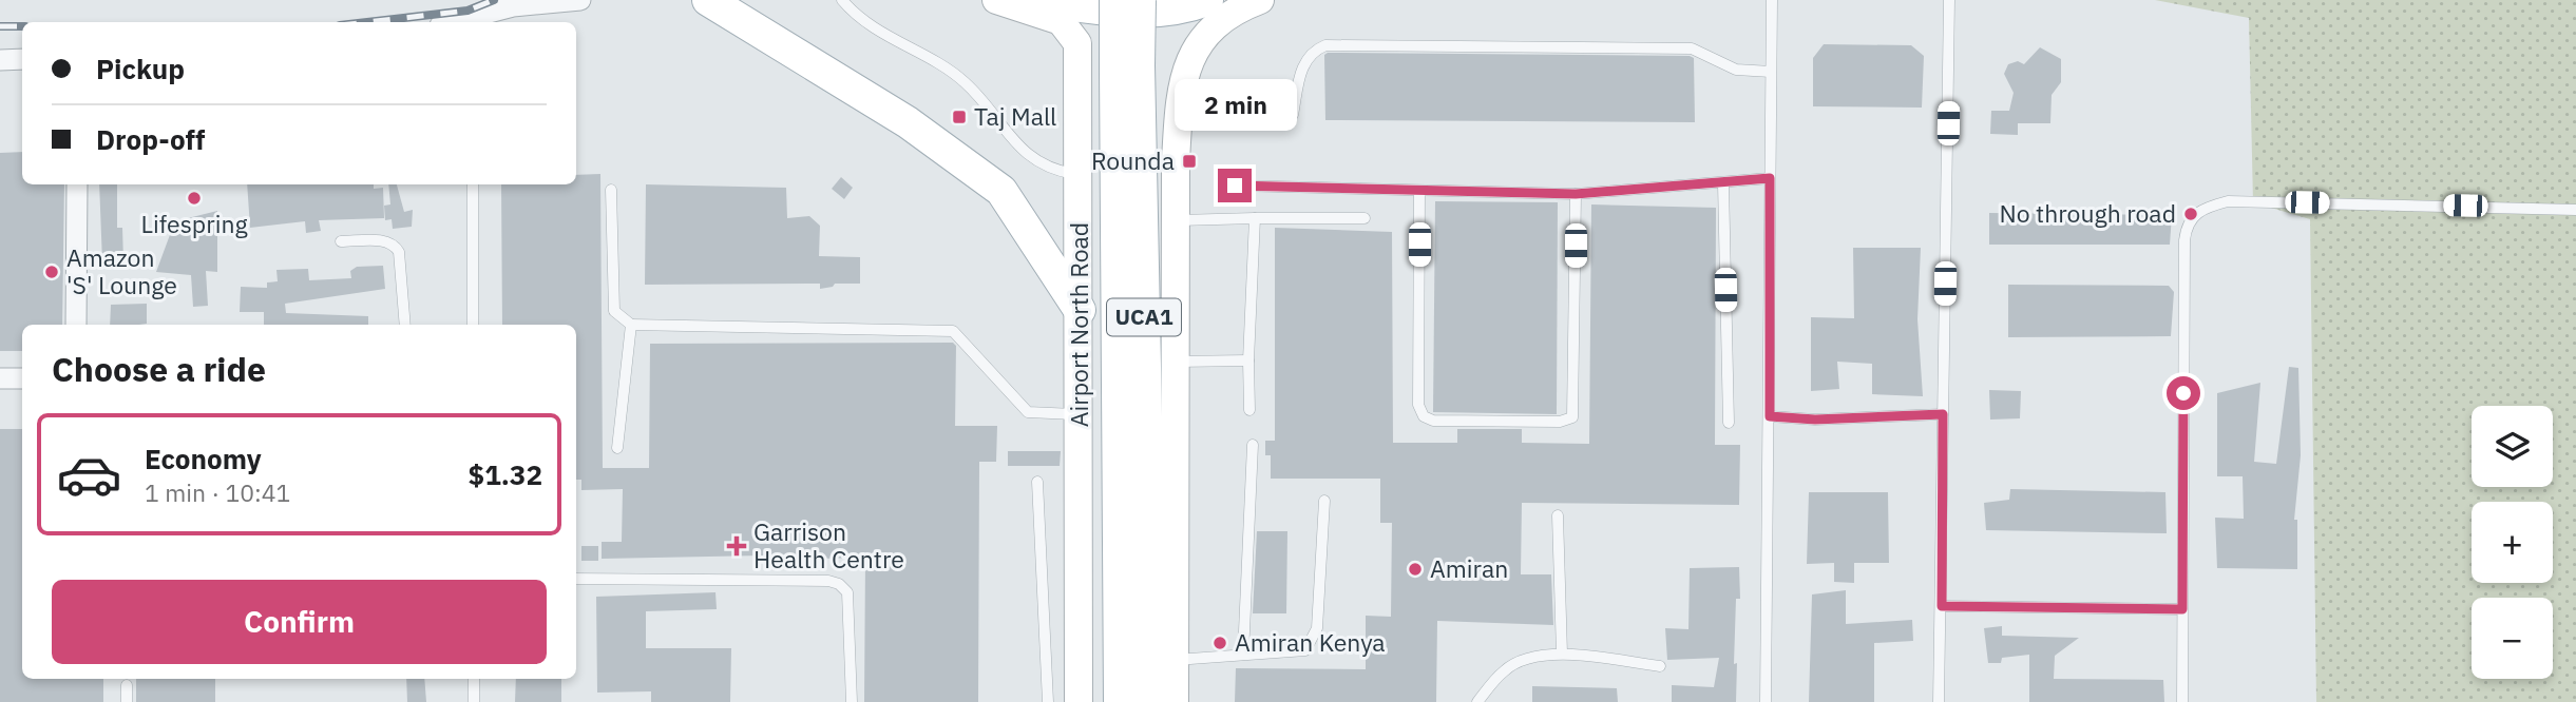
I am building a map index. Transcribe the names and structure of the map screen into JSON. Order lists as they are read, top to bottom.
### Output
{
  "streets": {
    "main road": ["UCA1", "Airport North Road"]
  },
  "places": {
    "transit": ["Taj Mall", "Rounda"],
    "other": [
      "Lifespring",
      "No through road",
      "Amazon 'S' Lounge",
      "Amiran",
      "Amiran Kenya"
    ],
    "health": ["Garrison Health Centre"]
  },
  "page": {
    "banner": ["Pickup", "Drop-off"],
    "bubble": "2 min",
    "heading": "Choose a ride",
    "map_buttons": ["+", "−"],
    "list": [
      {
        "name": "Economy",
        "note": "1 min · 10:41",
        "value": "$1.32"
      }
    ],
    "buttons": "Confirm"
  }
}
